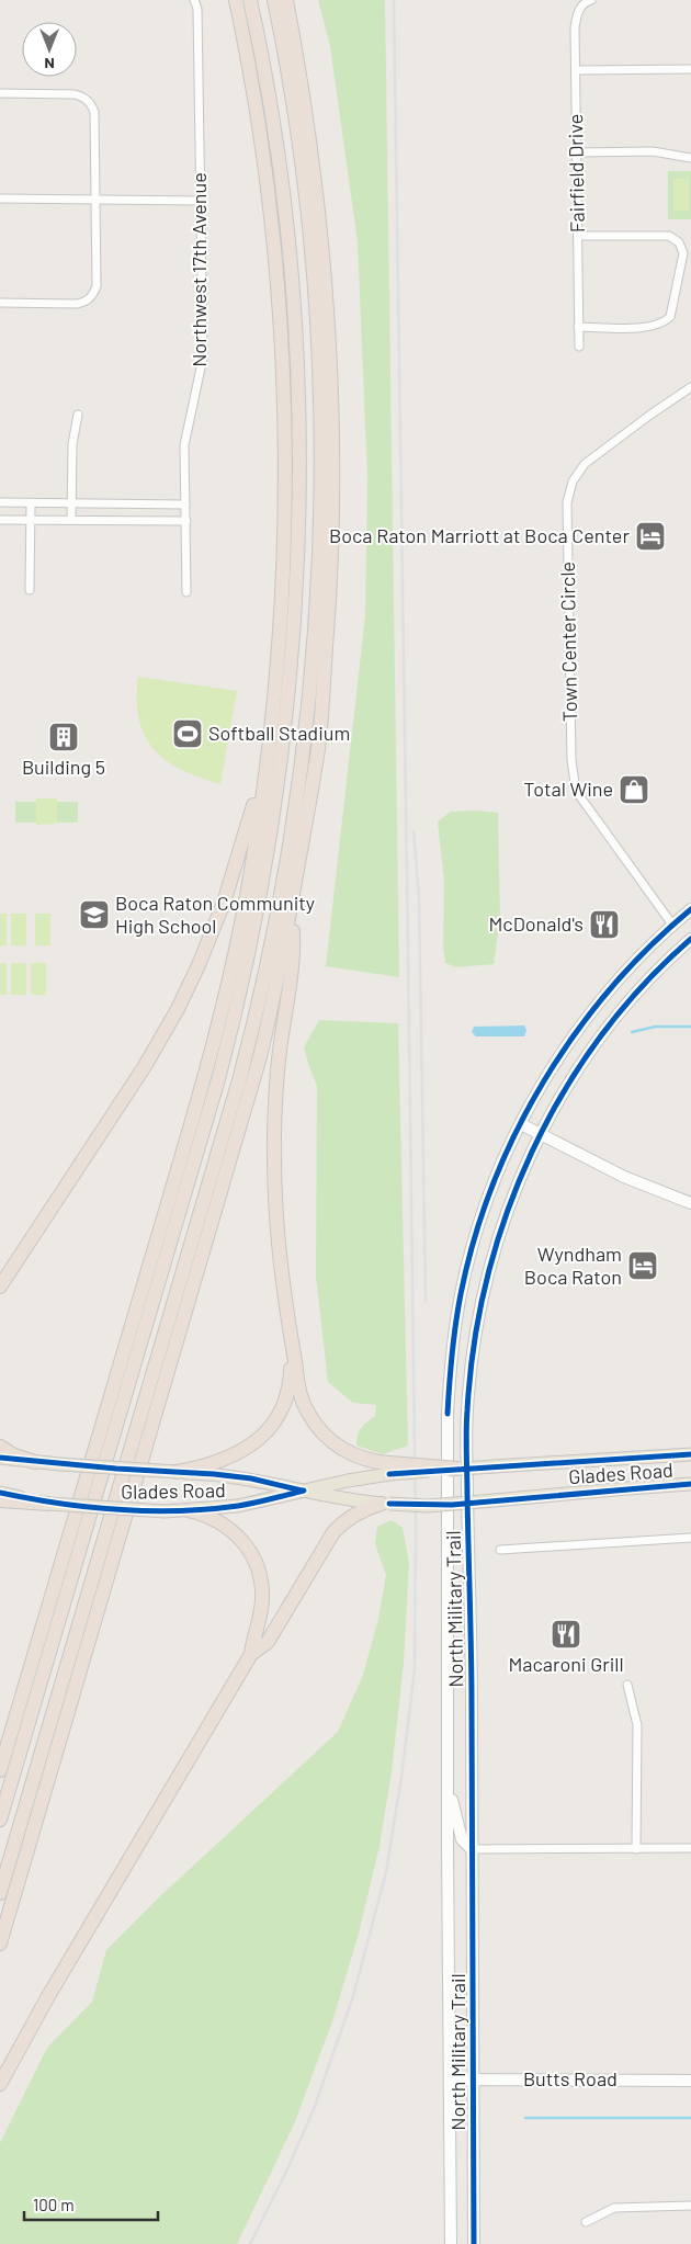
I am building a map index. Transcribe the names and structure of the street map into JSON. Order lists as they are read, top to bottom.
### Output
{
  "streets": {
    "main road": ["Glades Road", "North Military Trail", "Butts Road"],
    "street": ["Fairfield Drive", "Northwest 17th Avenue", "Town Center Circle"]
  },
  "crossings": [
    ["Town Center Circle", "North Military Trail"],
    ["North Military Trail", "Butts Road"]
  ],
  "places": {
    "hotel": ["Boca Raton Marriott at Boca Center", "Wyndham Boca Raton"],
    "sports": ["Softball Stadium"],
    "building": ["Building 5"],
    "shop": ["Total Wine"],
    "school or university": ["Boca Raton Community High School"],
    "restaurant": ["McDonald's", "Macaroni Grill"]
  },
  "scale_bar": "100 m",
  "north": "bottom"
}
